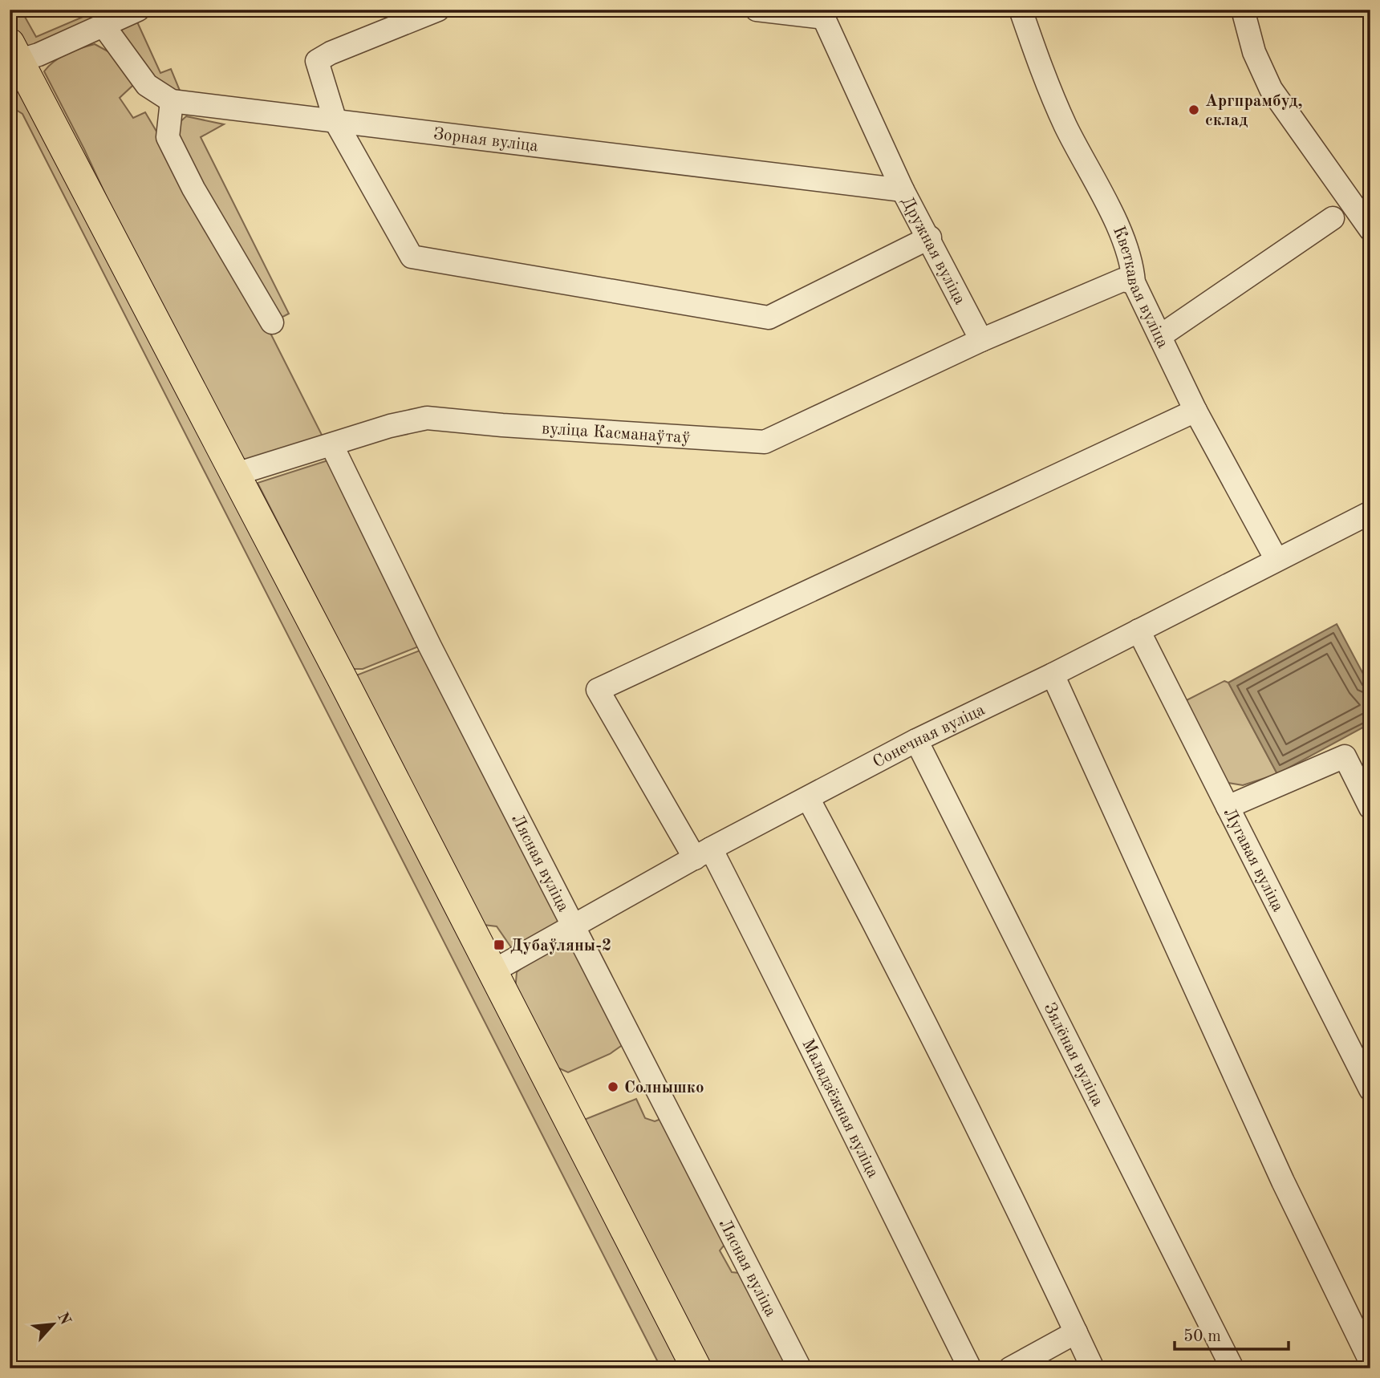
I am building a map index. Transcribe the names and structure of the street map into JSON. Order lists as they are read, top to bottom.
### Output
{
  "streets": {
    "street": [
      "Зорная вуліца",
      "Дружная вуліца",
      "Кветкавая вуліца",
      "вуліца Касманаўтаў",
      "Сонечная вуліца",
      "Лугавая вуліца",
      "Лясная вуліца",
      "Зялёная вуліца",
      "Маладзёжная вуліца"
    ]
  },
  "crossings": [
    ["Зорная вуліца", "Дружная вуліца"],
    ["Дружная вуліца", "вуліца Касманаўтаў"],
    ["Кветкавая вуліца", "Сонечная вуліца"],
    ["Кветкавая вуліца", "Маладзёжная вуліца"],
    ["вуліца Касманаўтаў", "Лясная вуліца"],
    ["Сонечная вуліца", "Лугавая вуліца"],
    ["Сонечная вуліца", "Лясная вуліца"],
    ["Сонечная вуліца", "Зялёная вуліца"],
    ["Сонечная вуліца", "Маладзёжная вуліца"]
  ],
  "places": {
    "other": ["Аргпрамбуд, склад", "Солнышко"],
    "transit": ["Дубаўляны-2"]
  },
  "scale_bar": "50 m",
  "north": "top right"
}
